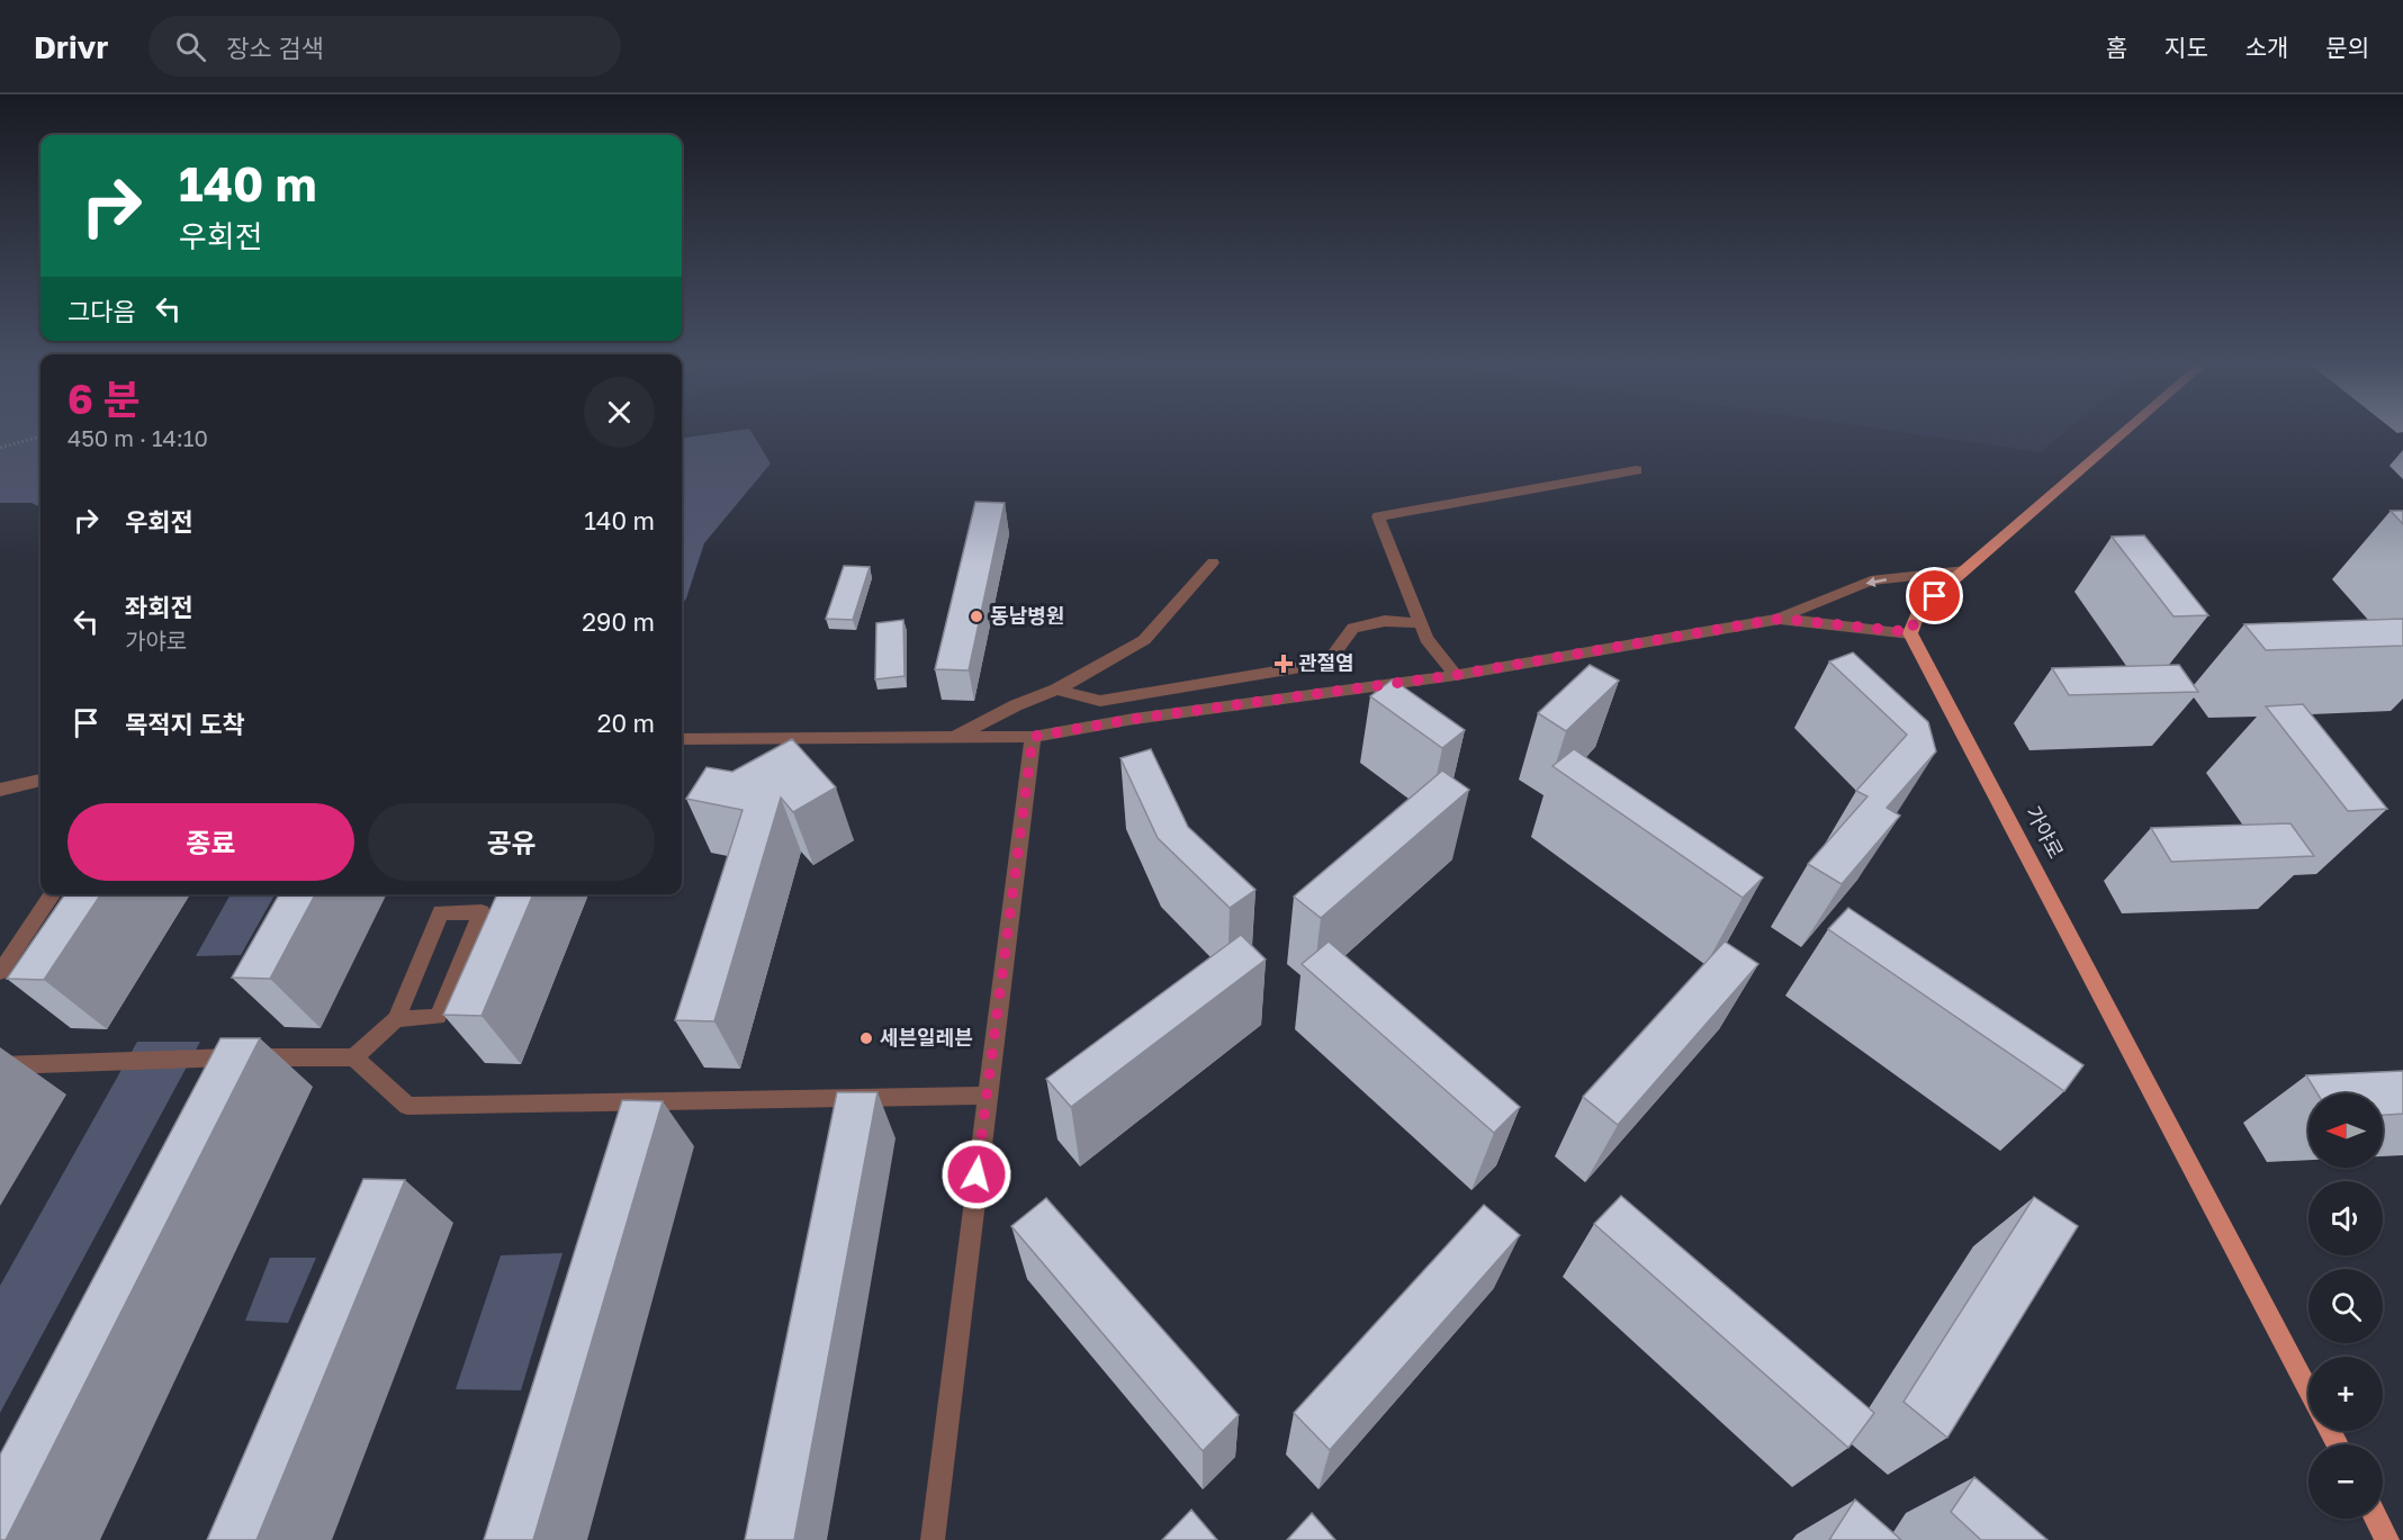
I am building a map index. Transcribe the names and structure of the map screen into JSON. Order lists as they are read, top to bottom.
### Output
{
  "streets": {
    "main road": ["가야로"]
  },
  "places": {
    "other": ["동남병원", "세븐일레븐"],
    "health": ["관절염"]
  },
  "north": "left",
  "page": {
    "header": "Drivr",
    "search": "장소 검색",
    "nav": [
      "홈",
      "지도",
      "소개",
      "문의"
    ],
    "turn": ["140 m", "우회전"],
    "then": "그다음",
    "heading": ["6 분", "450 m · 14:10"],
    "list": [
      {
        "name": "우회전",
        "value": "140 m"
      },
      {
        "name": "좌회전",
        "note": "가야로",
        "value": "290 m"
      },
      {
        "name": "목적지 도착",
        "value": "20 m"
      }
    ],
    "buttons": ["종료", "공유"],
    "map_buttons": ["+", "−"]
  }
}
